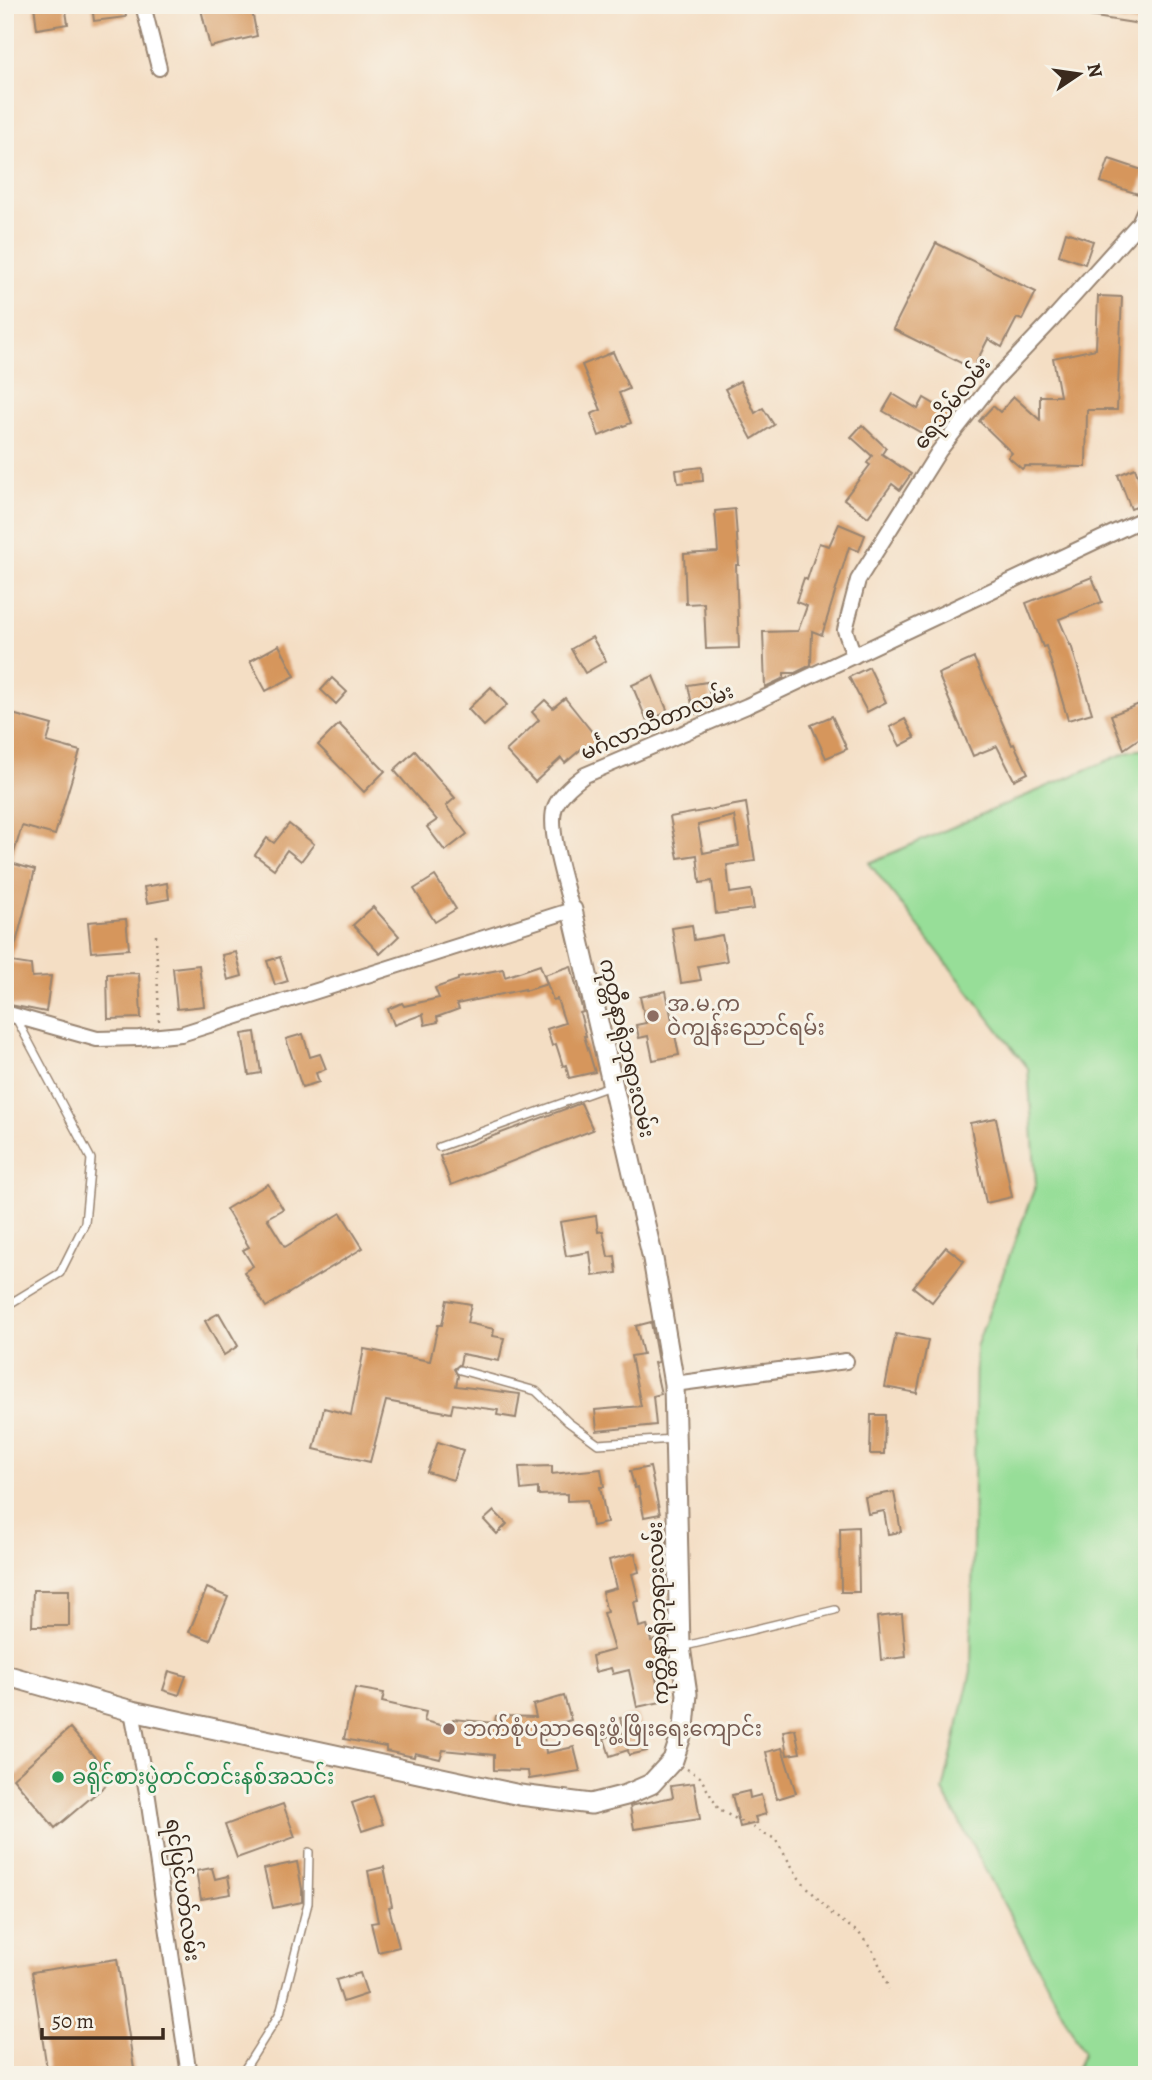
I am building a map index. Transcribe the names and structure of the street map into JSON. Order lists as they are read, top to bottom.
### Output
{
  "streets": {
    "street": [
      "ရေသိမ်လမ်း",
      "မင်္ဂလာသီတာလမ်း",
      "ကုတ္တီနာရုံဘုရားလမ်း",
      "ရင်ပြင်ပတ်လမ်း"
    ]
  },
  "crossings": [
    ["ရေသိမ်လမ်း", "မင်္ဂလာသီတာလမ်း"],
    ["မင်္ဂလာသီတာလမ်း", "ကုတ္တီနာရုံဘုရားလမ်း"],
    ["ကုတ္တီနာရုံဘုရားလမ်း", "ရင်ပြင်ပတ်လမ်း"]
  ],
  "places": ["အ.မ.က ဝဲကျွန်းညောင်ရမ်း", "ဘက်စုံပညာရေးဖွံ့ဖြိုးရေးကျောင်း", "ခရိုင်စားပွဲတင်တင်းနစ်အသင်း"],
  "scale_bar": "50 m",
  "north": "right"
}
